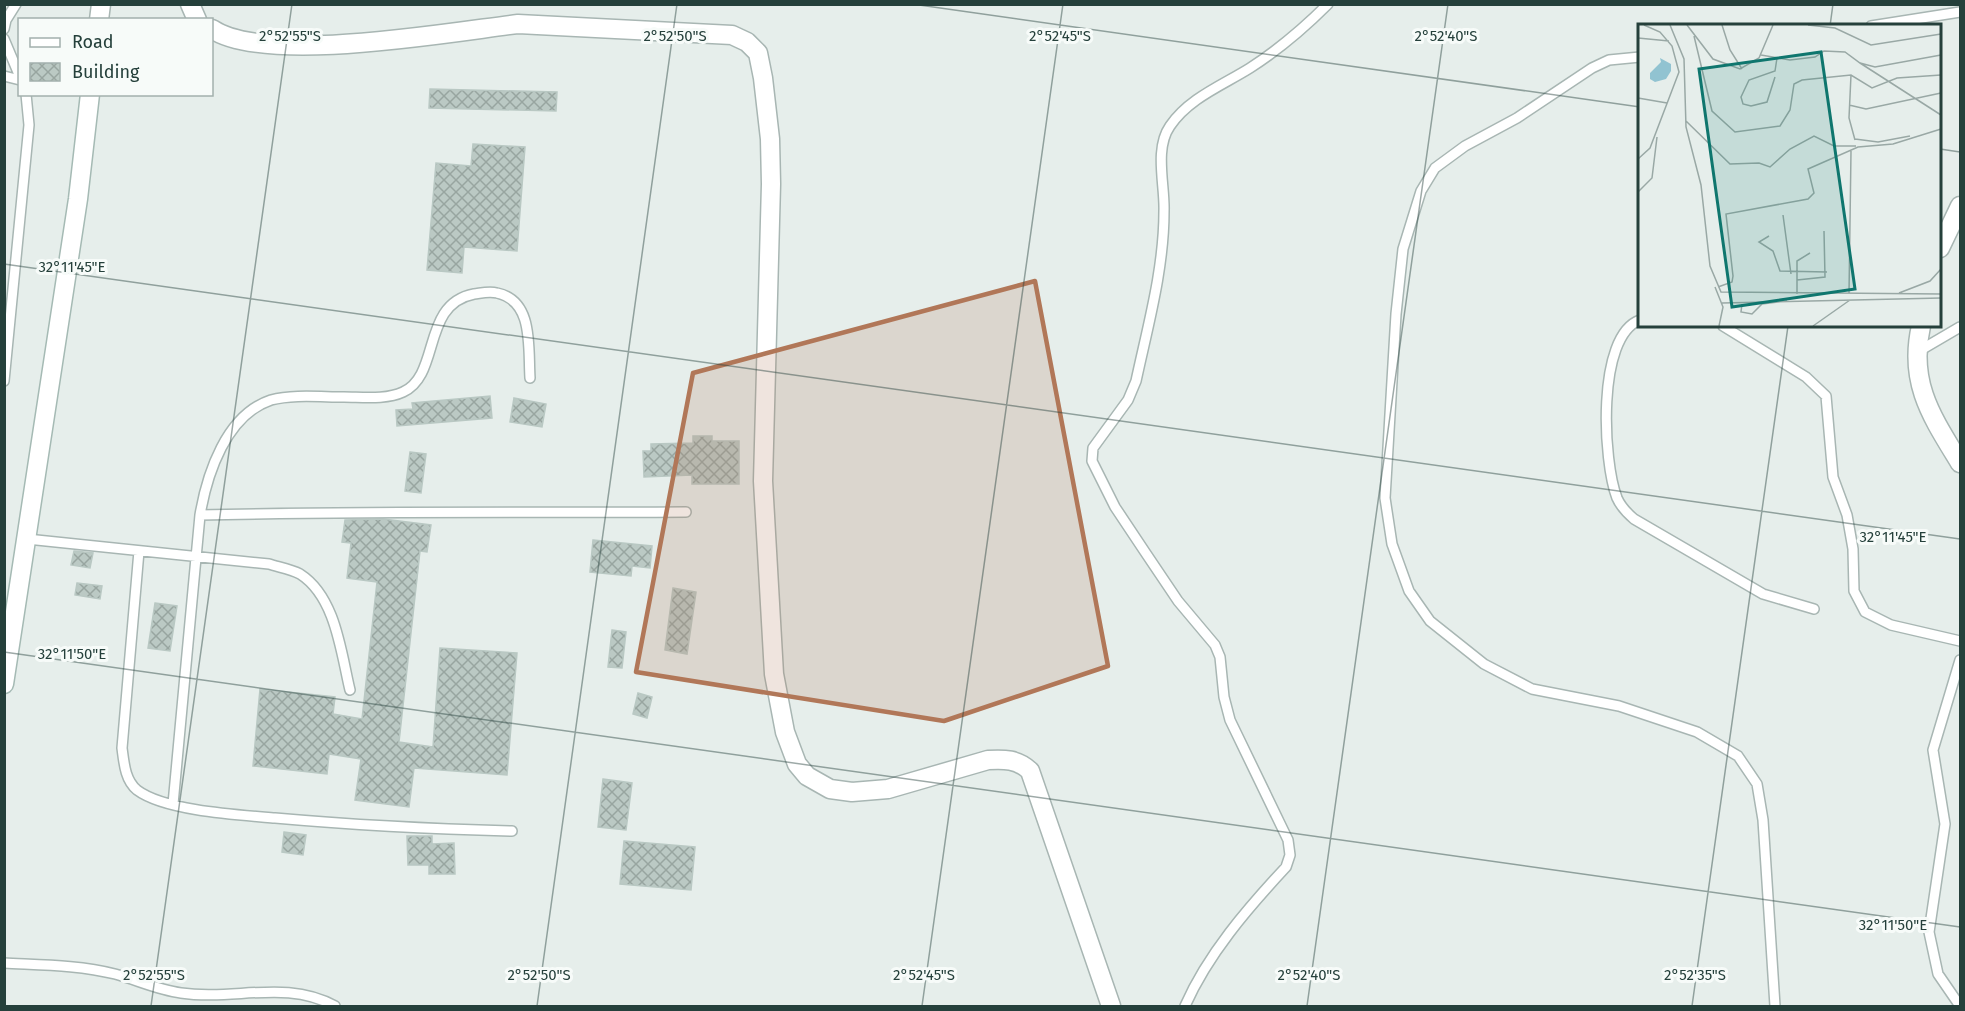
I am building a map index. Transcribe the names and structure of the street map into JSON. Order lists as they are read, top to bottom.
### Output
{
  "legend": ["Road", "Building"],
  "coordinates": [
    "2°52'55\"S",
    "2°52'50\"S",
    "2°52'45\"S",
    "2°52'40\"S",
    "32°11'45\"E",
    "32°11'50\"E",
    "2°52'35\"S"
  ]
}
